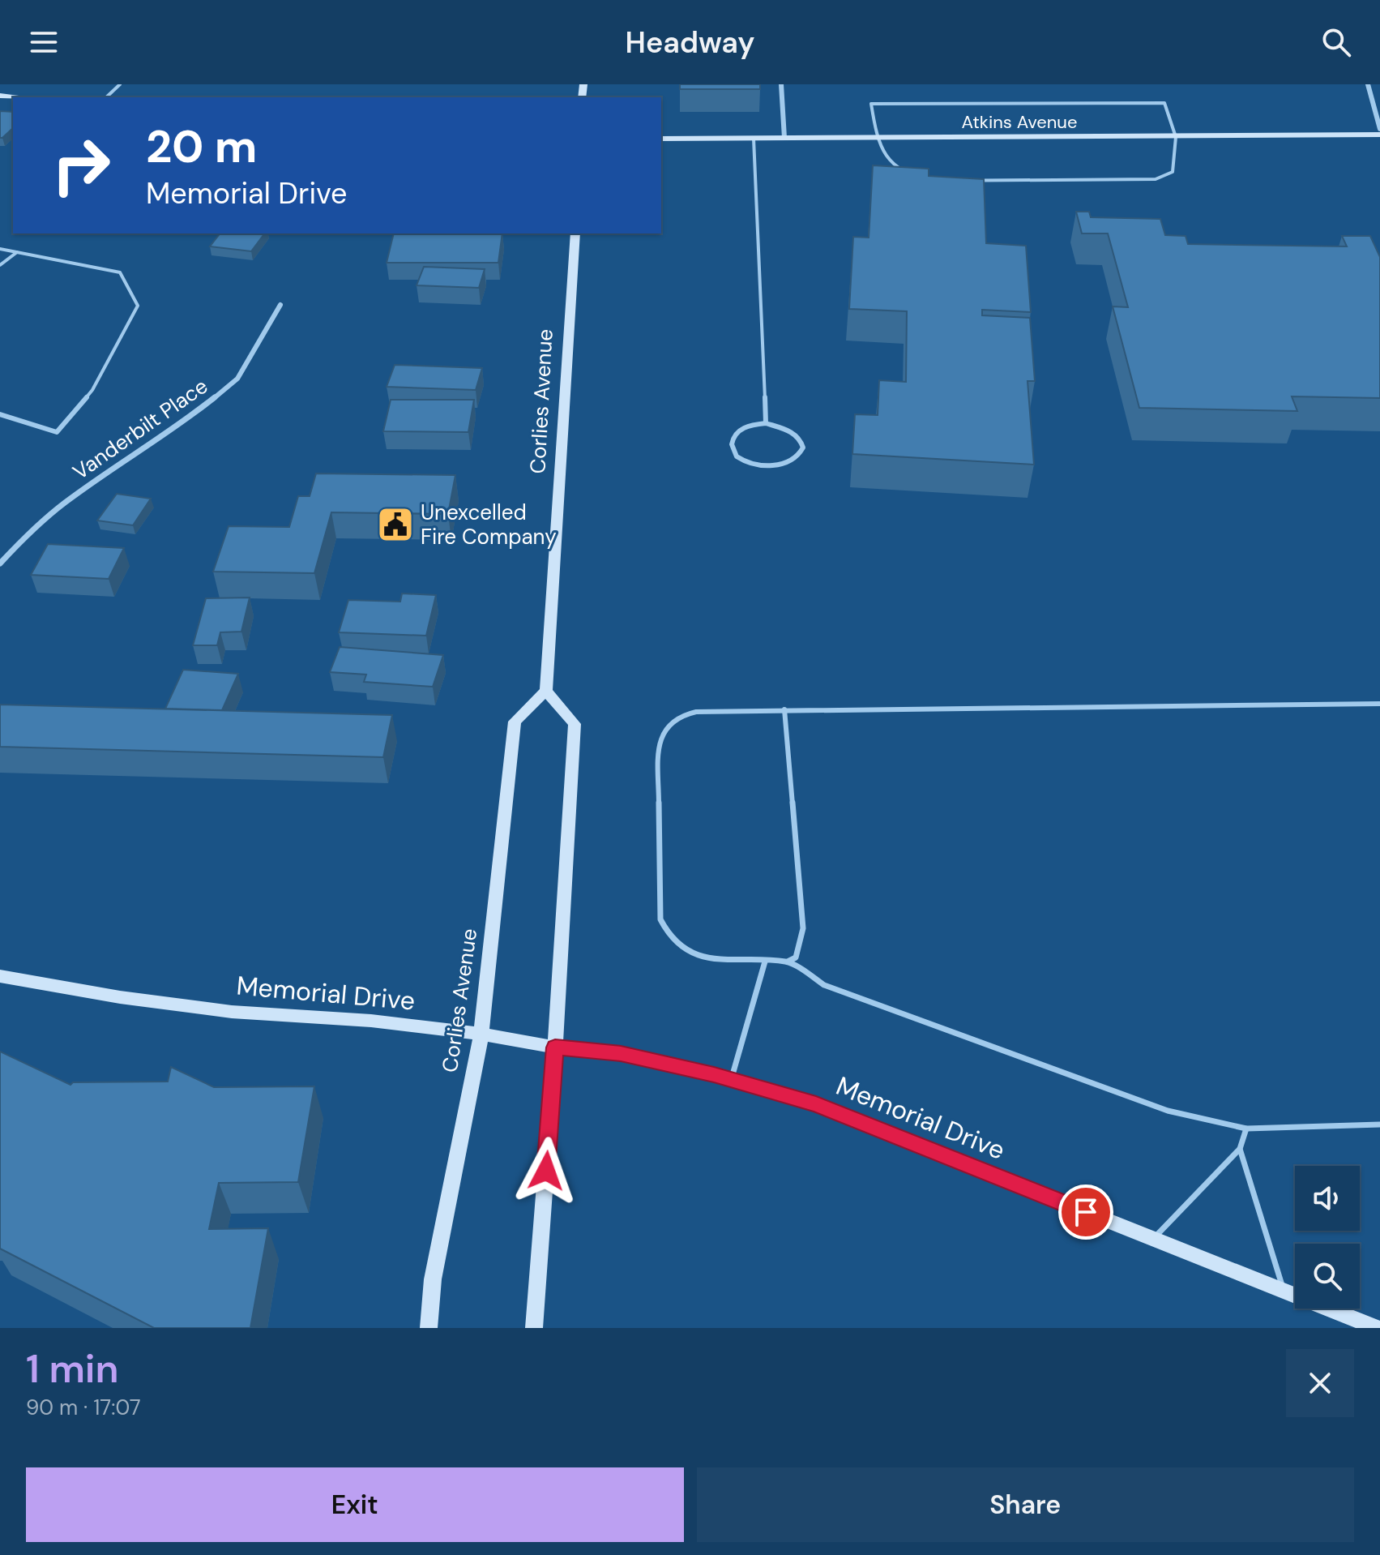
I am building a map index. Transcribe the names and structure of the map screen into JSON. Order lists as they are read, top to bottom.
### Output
{
  "streets": {
    "street": [
      "Atkins Avenue",
      "Corlies Avenue",
      "Vanderbilt Place",
      "Memorial Drive"
    ]
  },
  "crossings": [
    ["Corlies Avenue", "Memorial Drive"]
  ],
  "places": {
    "public building": ["Unexcelled Fire Company"]
  },
  "page": {
    "header": "Headway",
    "turn": ["20 m", "Memorial Drive"],
    "heading": ["1 min", "90 m · 17:07"],
    "buttons": ["Exit", "Share"]
  }
}
